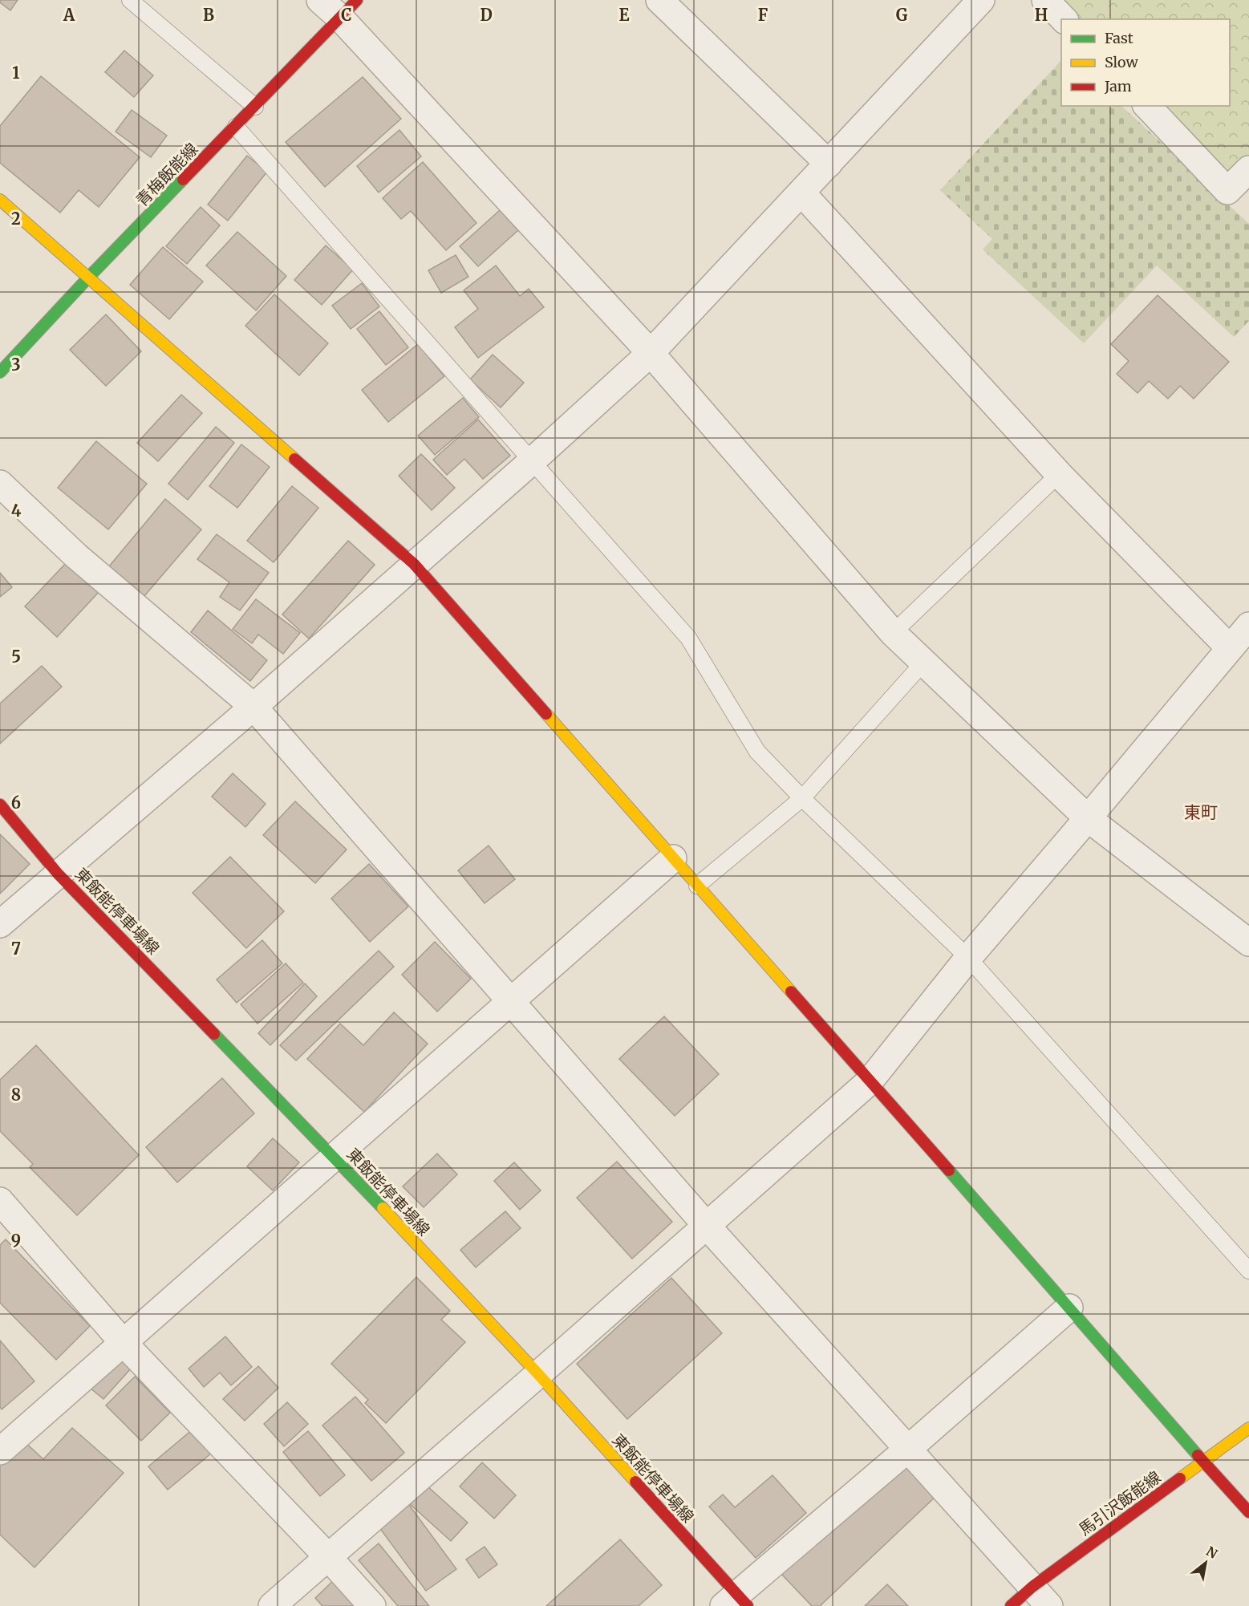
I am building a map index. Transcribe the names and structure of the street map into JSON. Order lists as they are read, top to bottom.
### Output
{
  "streets": {
    "main road": ["青梅飯能線", "東飯能停車場線", "馬引沢飯能線"]
  },
  "districts": ["東町"],
  "legend": ["Fast", "Slow", "Jam"],
  "north": "top right",
  "grid": {
    "columns": [
      "A",
      "B",
      "C",
      "D",
      "E",
      "F",
      "G",
      "H"
    ],
    "rows": [
      "1",
      "2",
      "3",
      "4",
      "5",
      "6",
      "7",
      "8",
      "9"
    ]
  }
}
